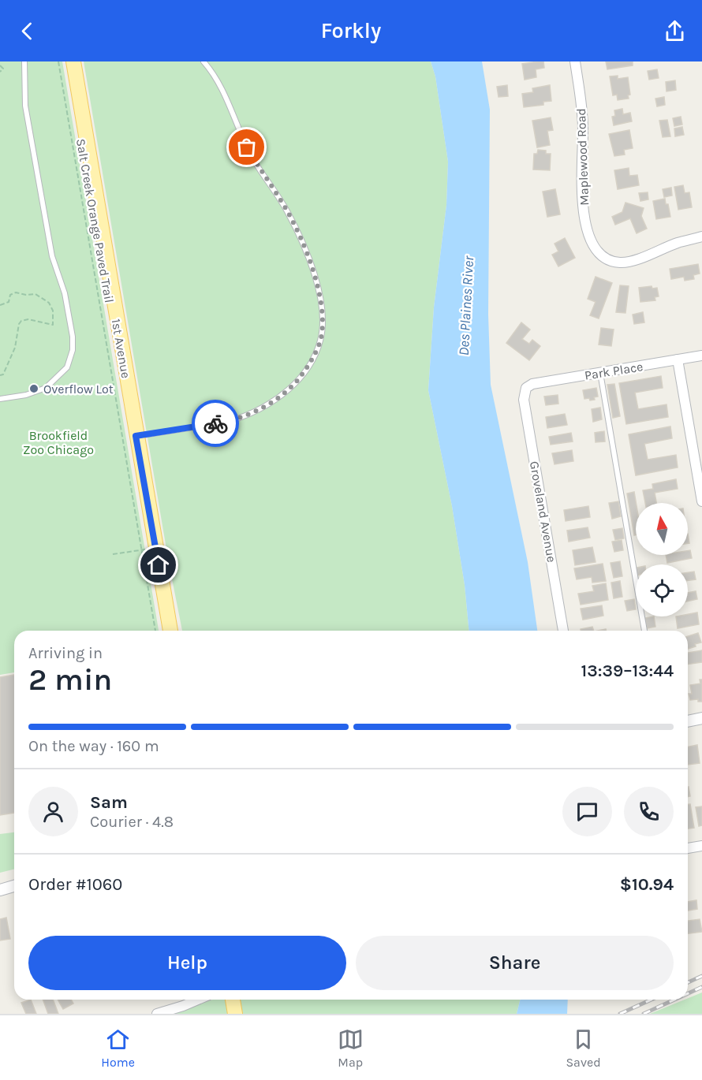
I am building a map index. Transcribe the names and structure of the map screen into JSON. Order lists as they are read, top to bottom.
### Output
{
  "streets": {
    "main road": ["1st Avenue"],
    "street": ["Maplewood Road", "Park Place", "Groveland Avenue"],
    "path": ["Salt Creek Orange Paved Trail"]
  },
  "crossings": [
    ["Salt Creek Orange Paved Trail", "1st Avenue"],
    ["Park Place", "Groveland Avenue"]
  ],
  "water": ["Des Plaines River"],
  "parks": ["Brookfield Zoo Chicago"],
  "places": ["Overflow Lot"],
  "north": "top",
  "page": {
    "header": "Forkly",
    "heading": ["2 min", "Arriving in", "13:39–13:44"],
    "panel": [
      "Sam",
      "Courier · 4.8",
      "Order #1060",
      "$10.94"
    ],
    "bar": "On the way · 160 m",
    "buttons": ["Help", "Share"],
    "tabs": ["Home", "Map", "Saved"]
  }
}
